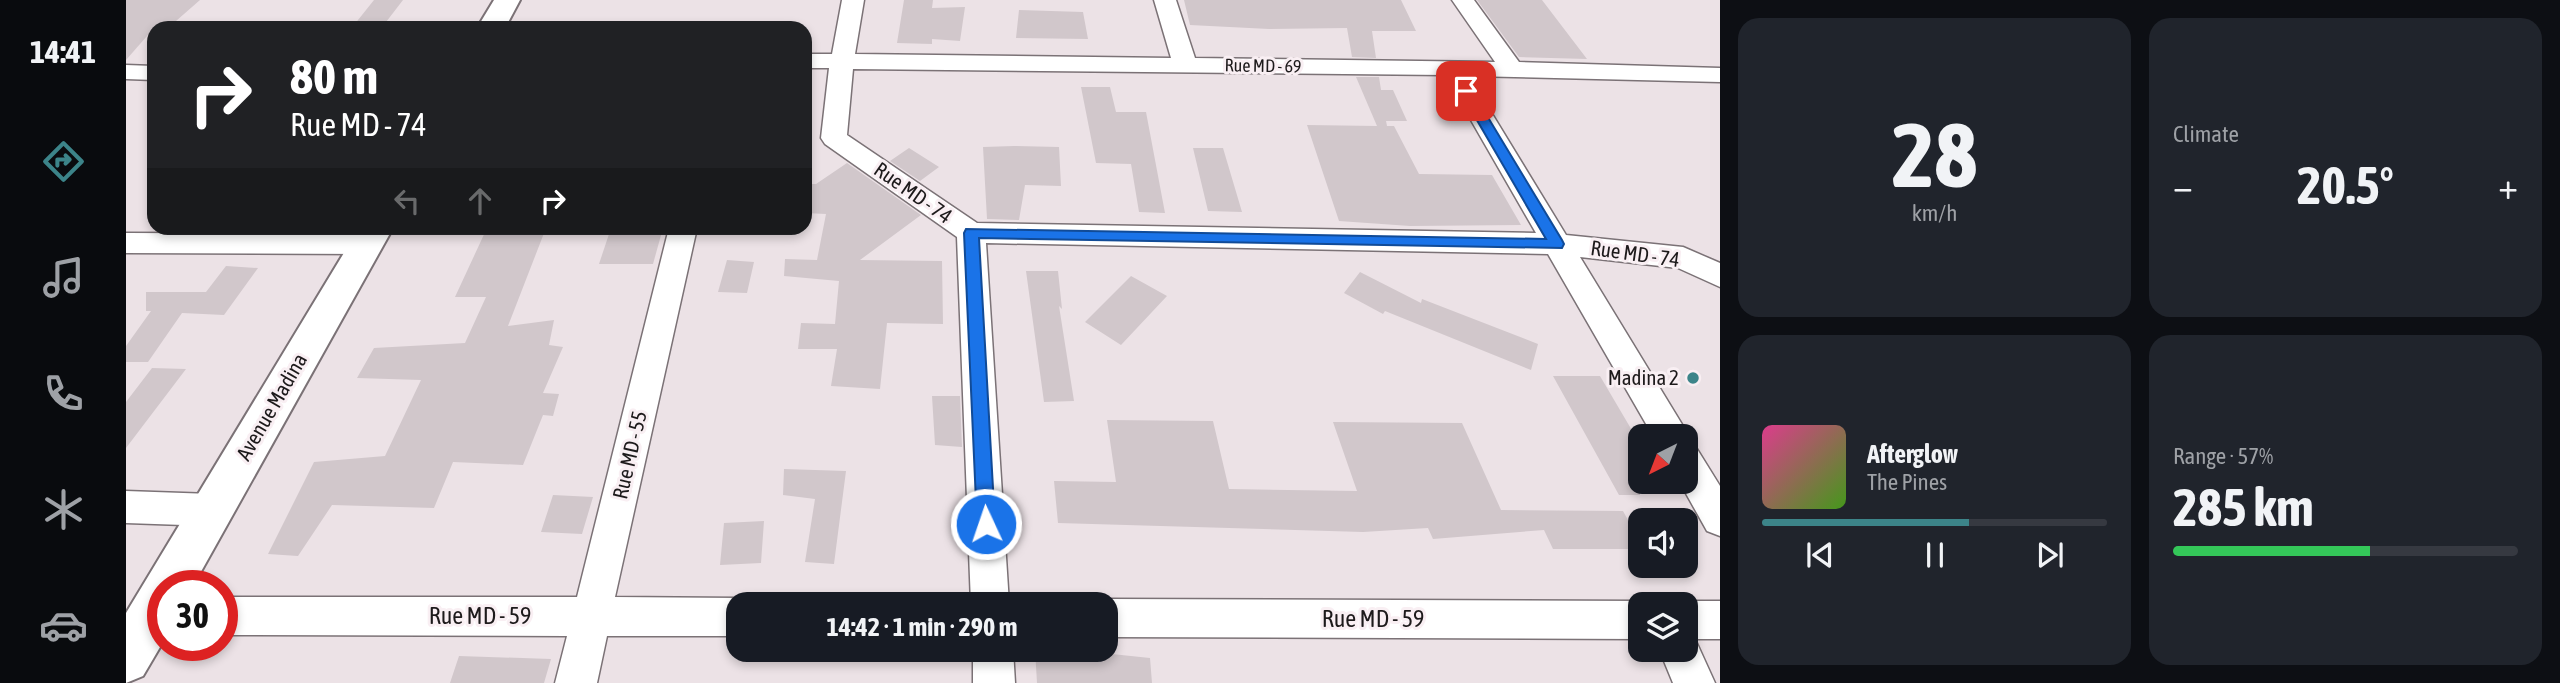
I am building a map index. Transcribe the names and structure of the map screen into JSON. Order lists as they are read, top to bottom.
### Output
{
  "streets": {
    "street": [
      "Rue MD - 69",
      "Rue MD - 74",
      "Avenue Madina",
      "Rue MD - 55",
      "Rue MD - 59"
    ]
  },
  "crossings": [
    ["Rue MD - 69", "Rue MD - 74"],
    ["Rue MD - 55", "Rue MD - 59"]
  ],
  "places": ["Madina 2"],
  "north": "bottom left",
  "page": {
    "tabs": "14:41",
    "tile": [
      ["28", "km/h"],
      "Climate",
      ["Range · 57%", "285 km"]
    ],
    "turn": ["80 m", "Rue MD - 74"],
    "heat": ["−", "20.5°", "+"],
    "song": ["Afterglow", "The Pines"],
    "limit": "30",
    "trip": "14:42 · 1 min · 290 m"
  }
}
